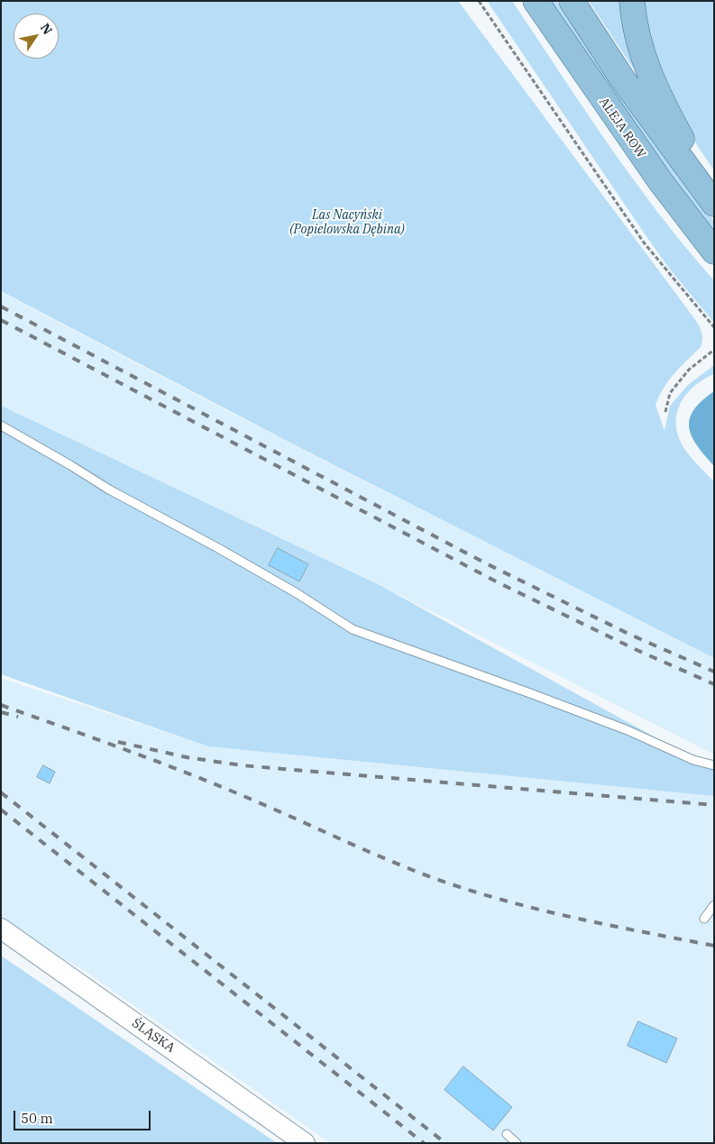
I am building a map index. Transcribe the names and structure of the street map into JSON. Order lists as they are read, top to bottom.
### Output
{
  "streets": {
    "main road": ["ALEJA ROW"],
    "street": ["ŚLĄSKA"]
  },
  "parks": ["Las Nacyński (Popielowska Dębina)"],
  "scale_bar": "50 m",
  "north": "top right"
}
